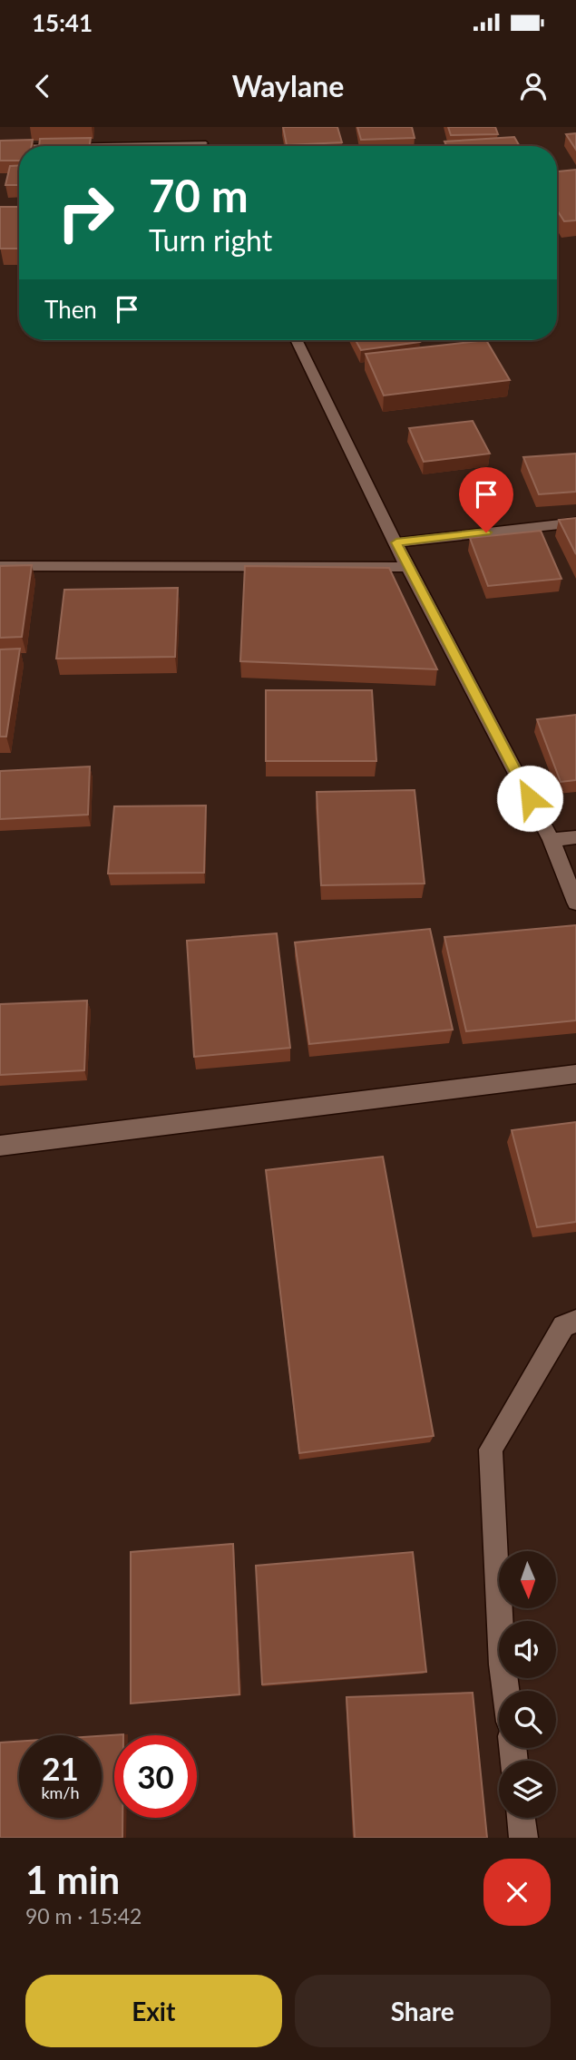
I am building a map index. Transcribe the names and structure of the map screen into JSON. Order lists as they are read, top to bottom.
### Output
{
  "north": "bottom",
  "page": {
    "status": "15:41",
    "header": "Waylane",
    "turn": ["70 m", "Turn right"],
    "then": "Then",
    "speed": "21 km/h",
    "limit": "30",
    "heading": ["1 min", "90 m · 15:42"],
    "buttons": ["Exit", "Share"]
  }
}
